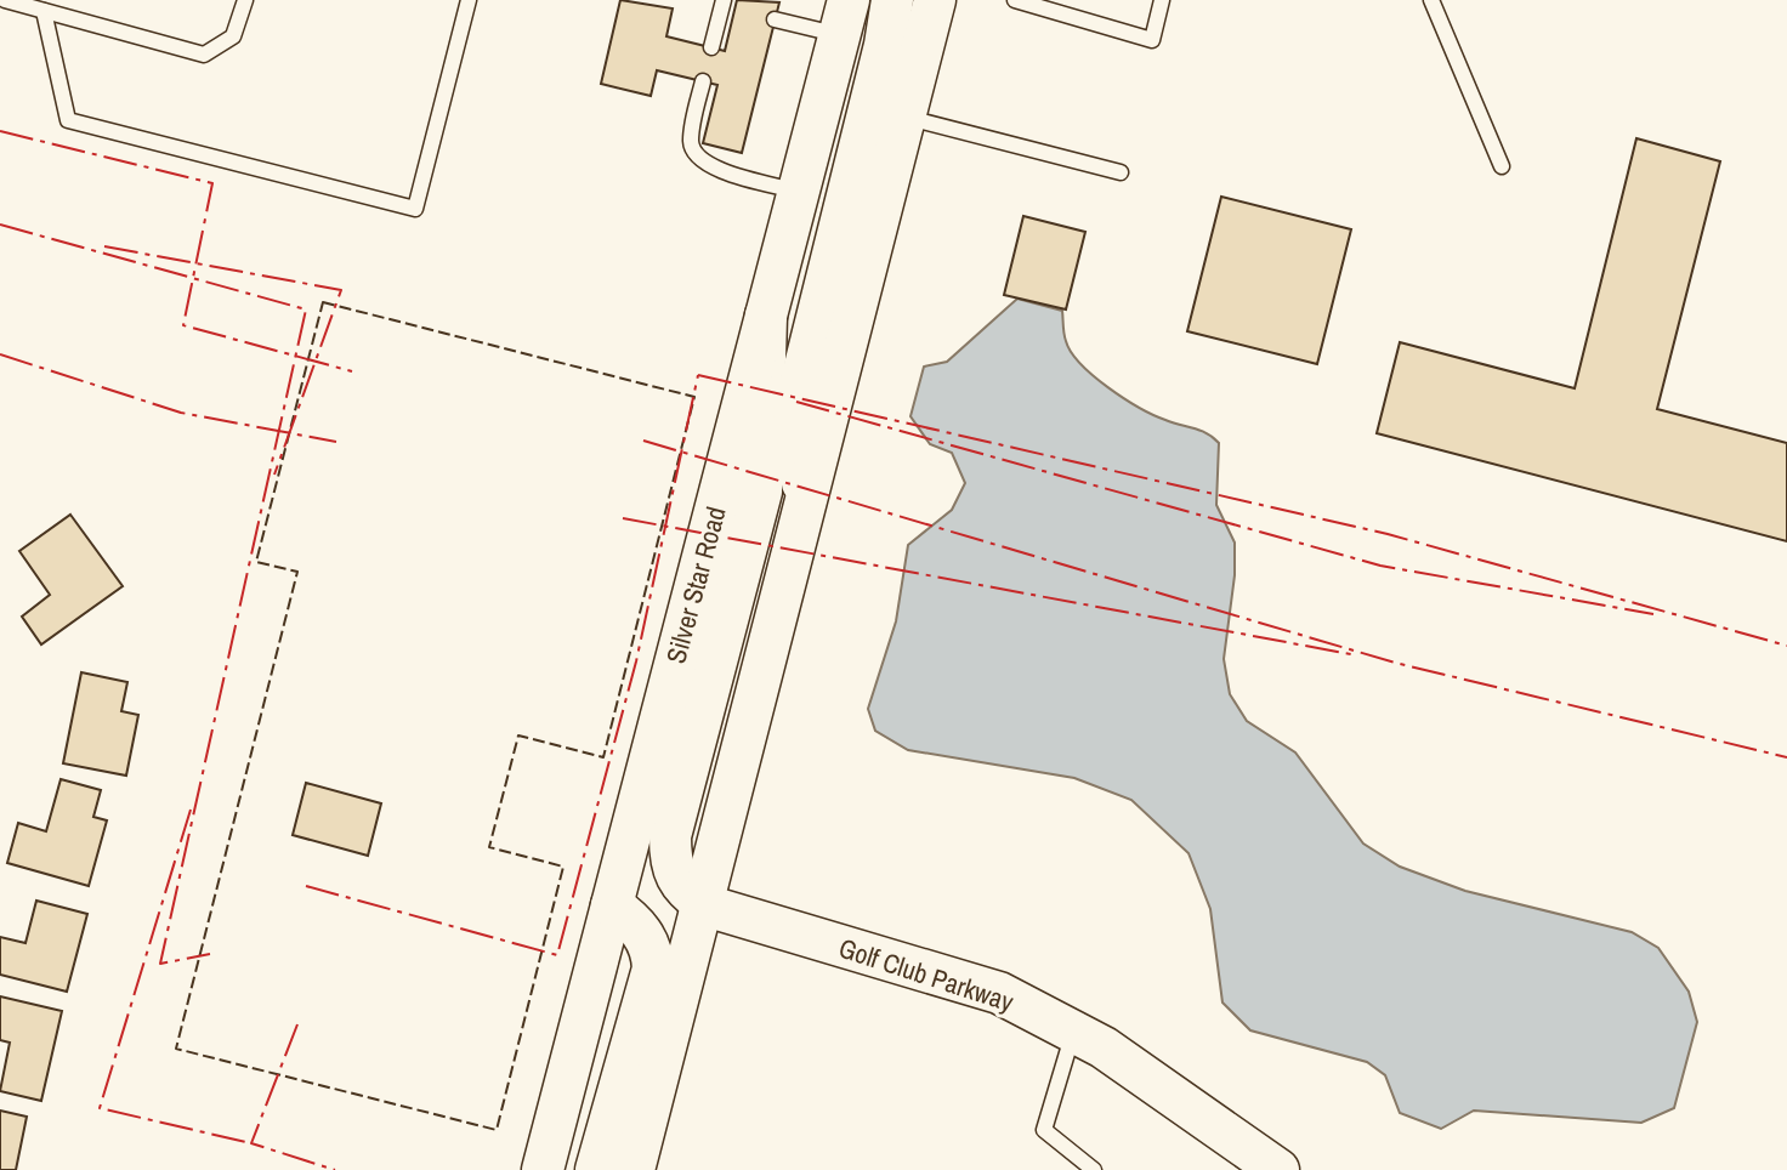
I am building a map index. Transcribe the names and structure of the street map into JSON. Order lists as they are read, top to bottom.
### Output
{
  "streets": {
    "main road": ["Silver Star Road", "Golf Club Parkway"]
  }
}
